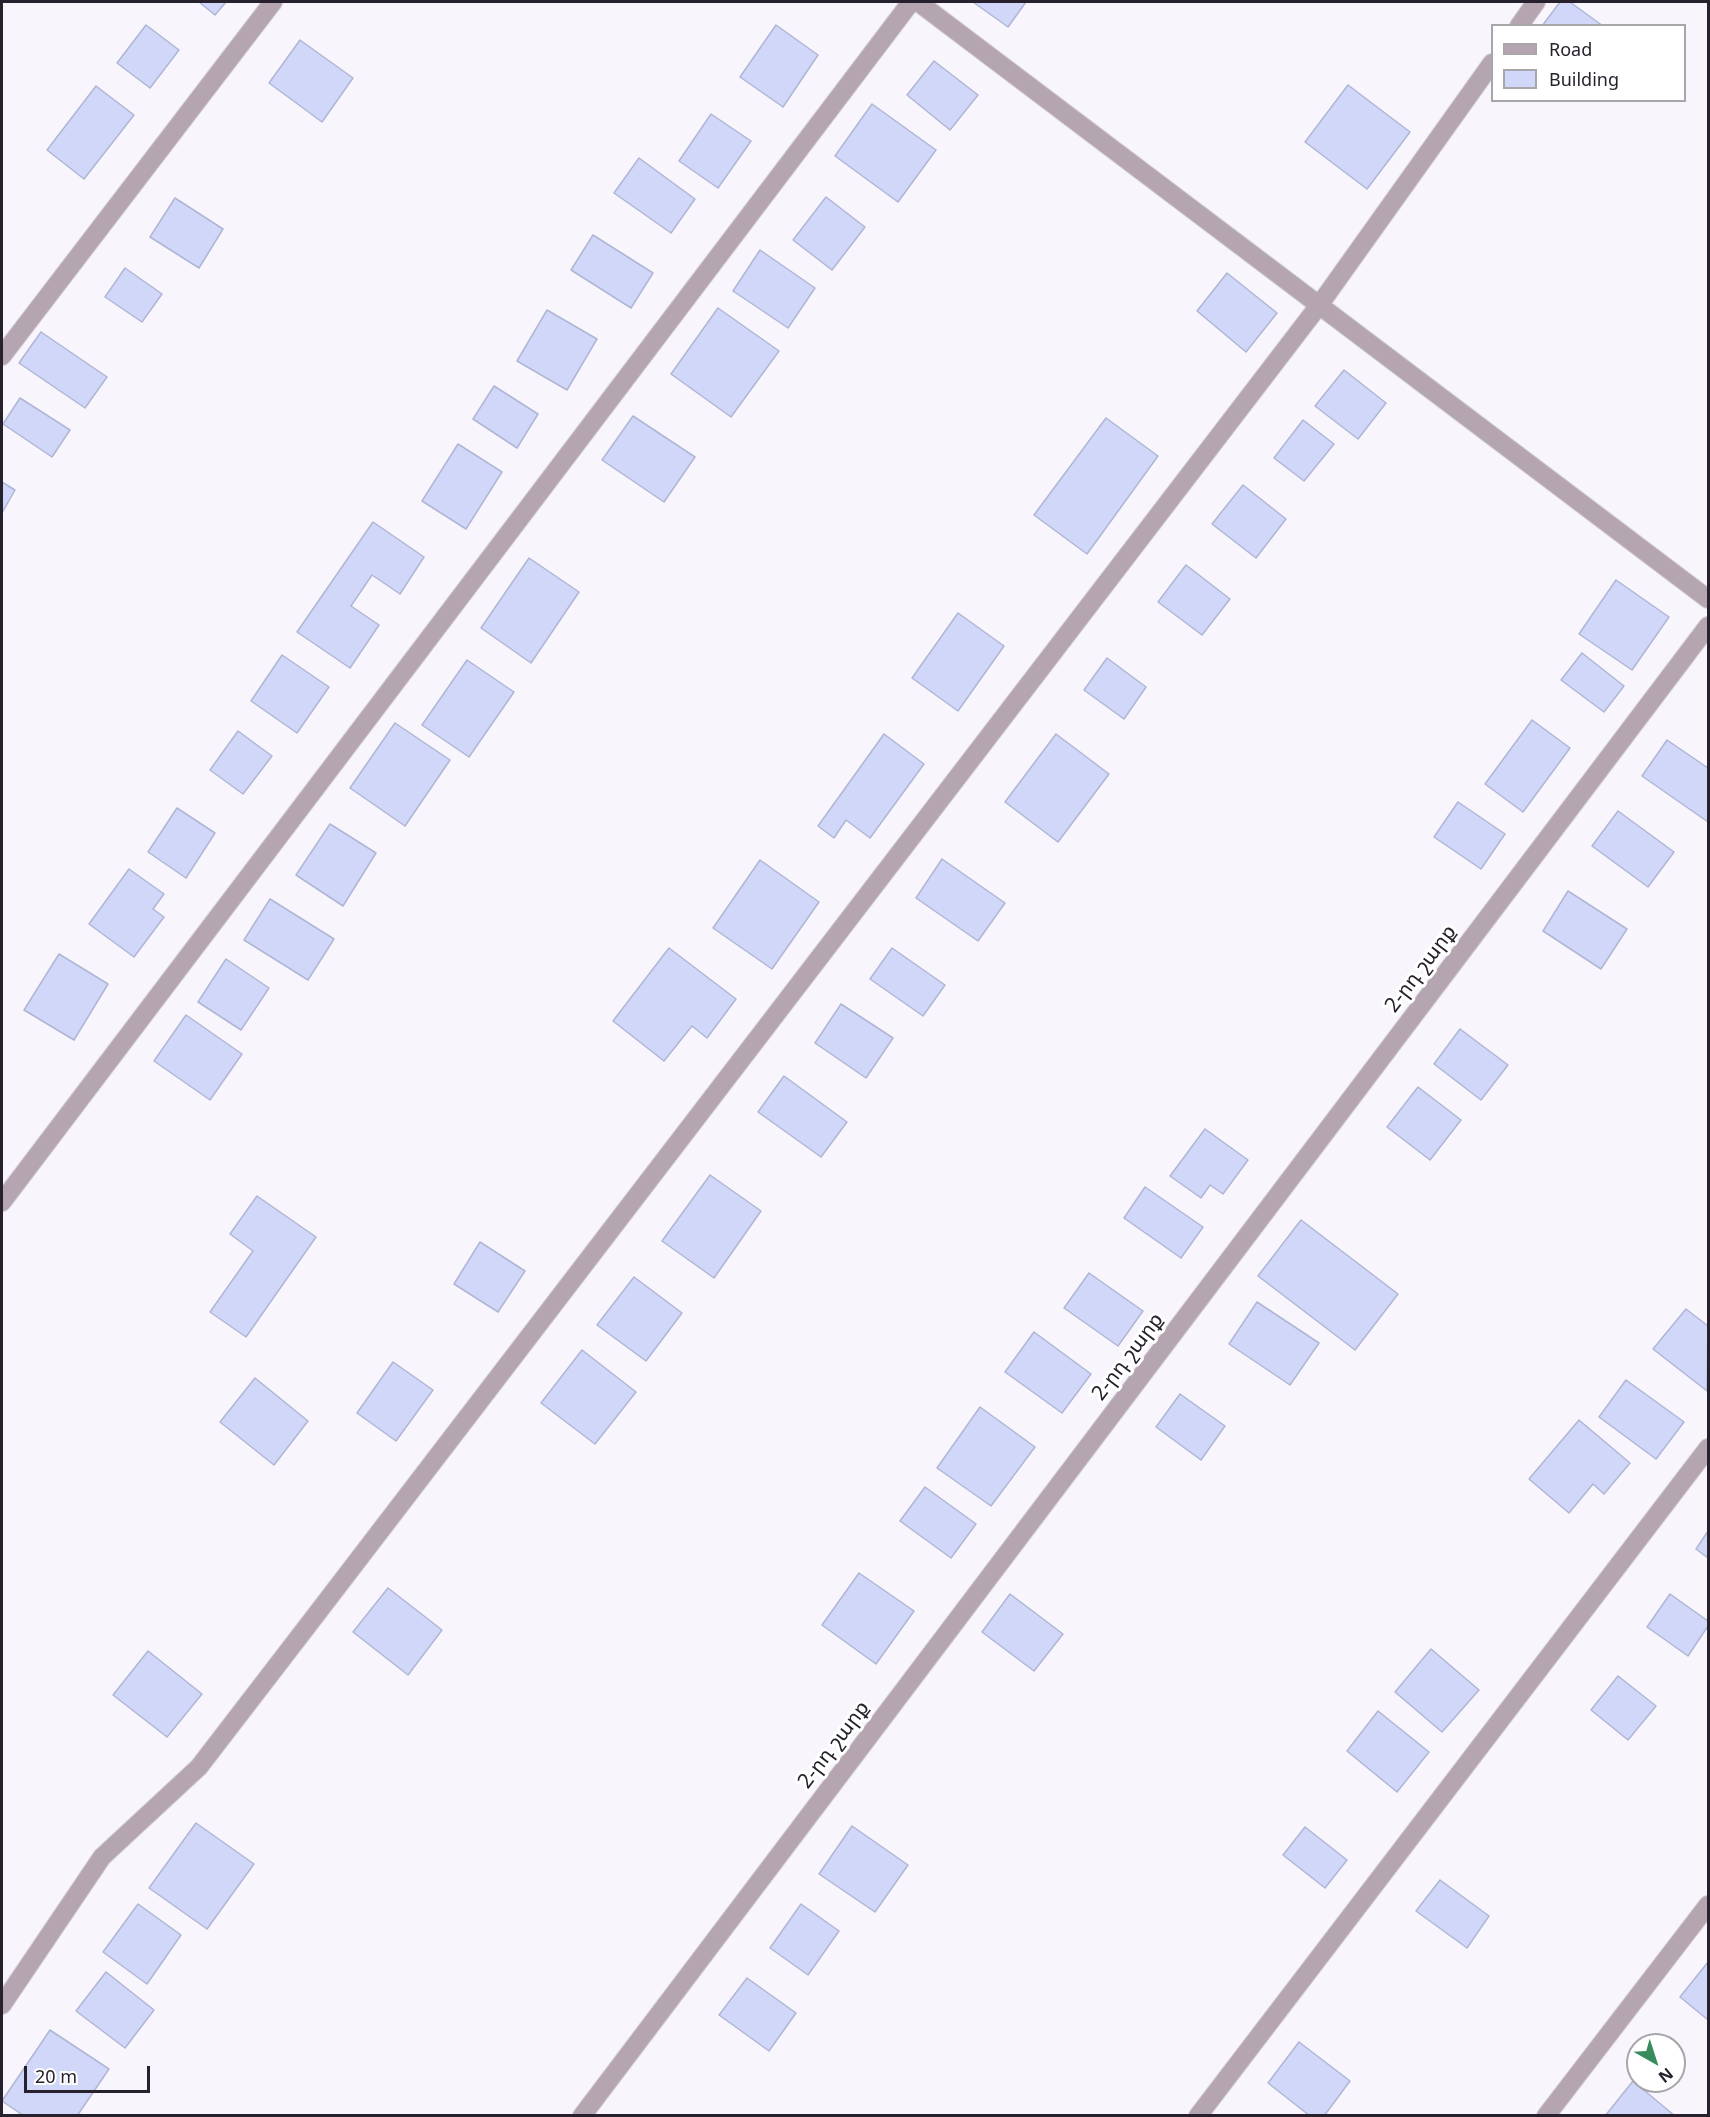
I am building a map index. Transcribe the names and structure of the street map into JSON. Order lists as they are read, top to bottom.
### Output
{
  "streets": {
    "street": ["2-րդ շարք"]
  },
  "legend": ["Road", "Building"],
  "scale_bar": "20 m",
  "north": "bottom right"
}
